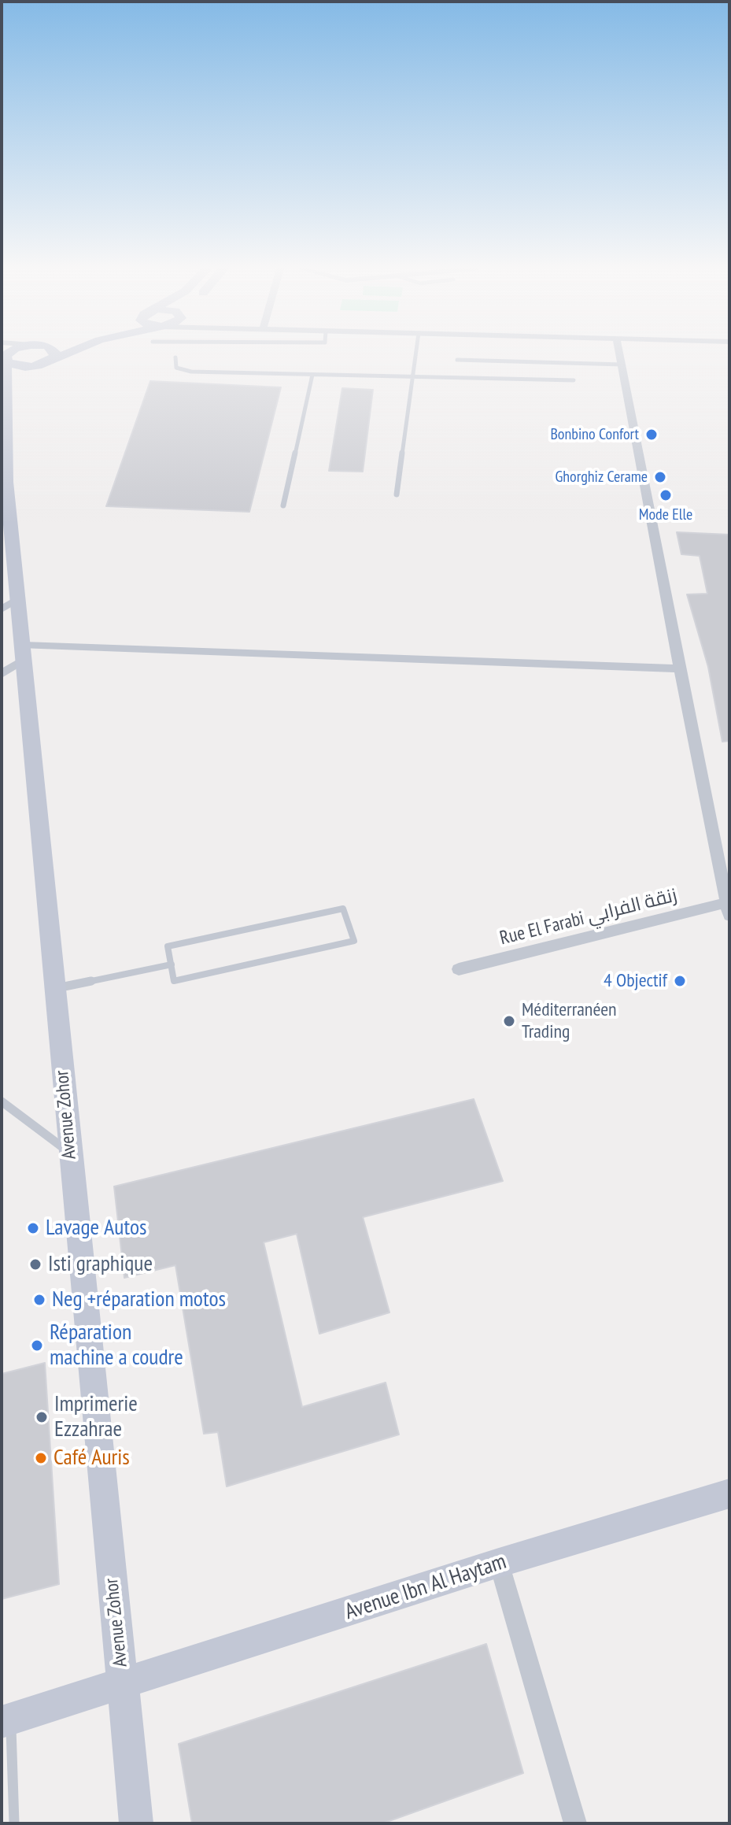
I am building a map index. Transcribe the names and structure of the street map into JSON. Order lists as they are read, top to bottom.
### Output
{
  "streets": {
    "main road": ["Avenue Zohor", "Avenue Ibn Al Haytam"],
    "street": ["Rue El Farabi زنقة الفرابي"]
  },
  "crossings": [
    ["Avenue Zohor", "Avenue Ibn Al Haytam"]
  ],
  "places": [
    "Bonbino Confort",
    "Ghorghiz Cerame",
    "Mode Elle",
    "4 Objectif",
    "Méditerranéen Trading",
    "Lavage Autos",
    "Isti graphique",
    "Neg +réparation motos",
    "Réparation machine a coudre",
    "Imprimerie Ezzahrae",
    "Café Auris"
  ]
}
